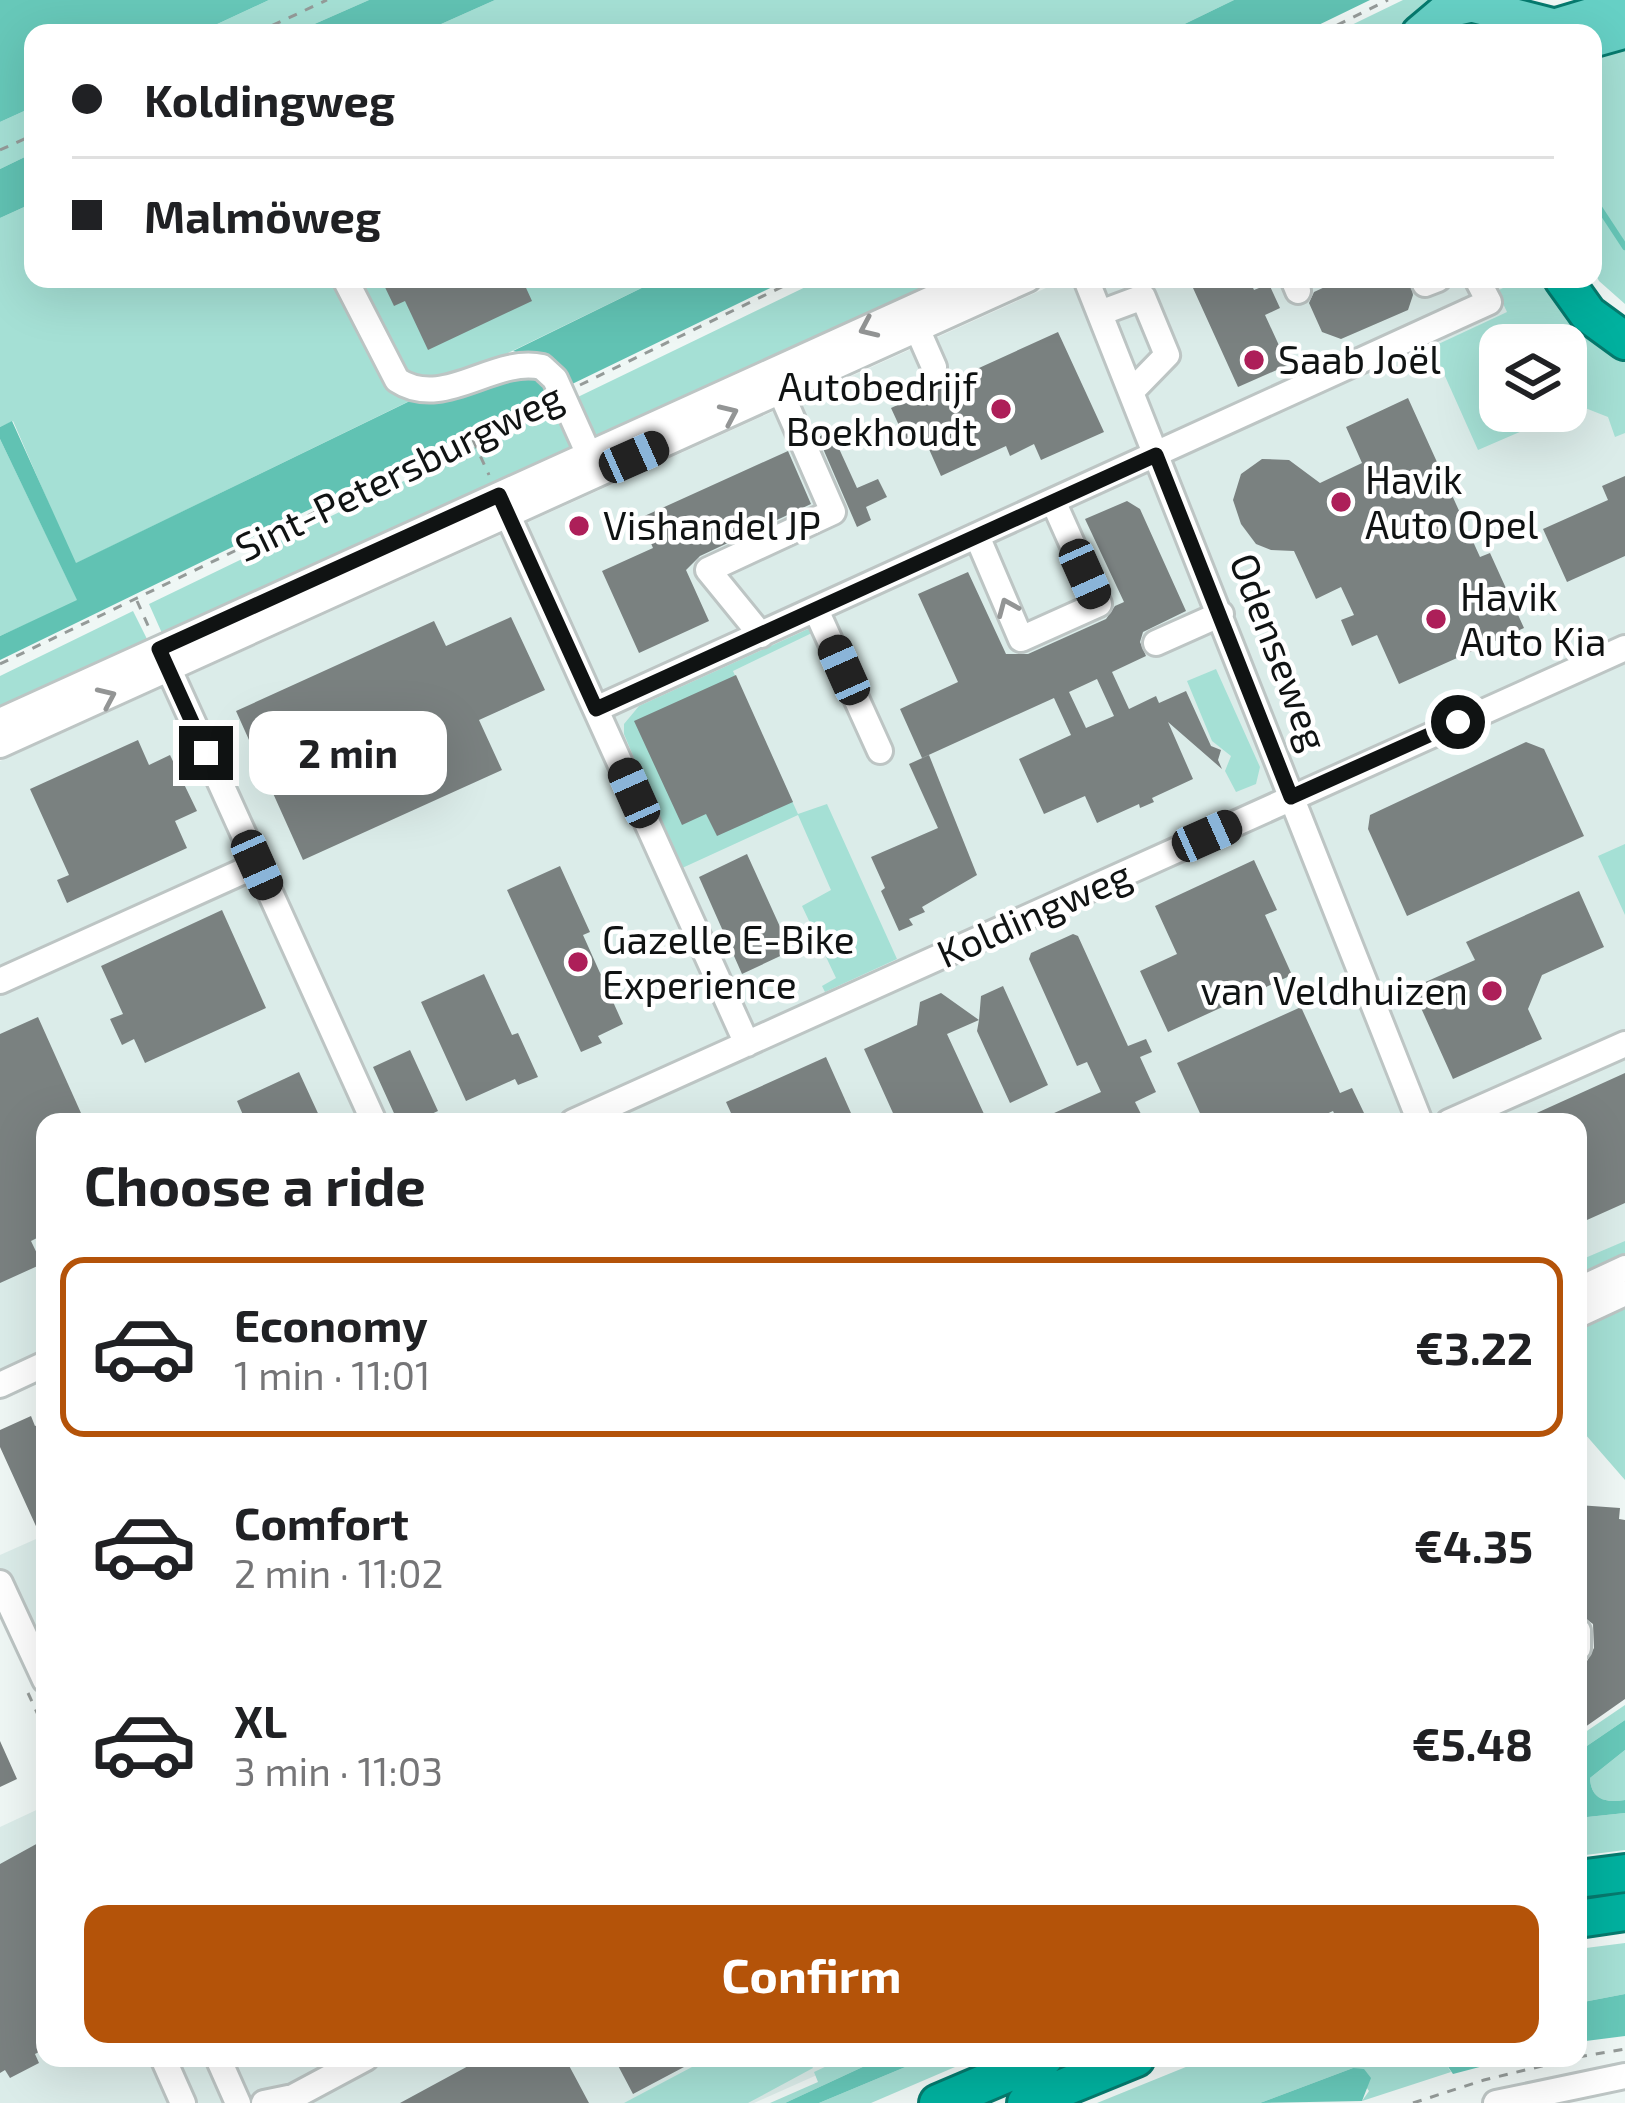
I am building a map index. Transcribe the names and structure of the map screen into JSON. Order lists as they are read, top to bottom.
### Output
{
  "streets": {
    "street": ["Sint-Petersburgweg", "Odenseweg", "Koldingweg"]
  },
  "crossings": [
    ["Odenseweg", "Koldingweg"]
  ],
  "places": [
    "Saab Joël",
    "Autobedrijf Boekhoudt",
    "Havik Auto Opel",
    "Vishandel JP",
    "Havik Auto Kia",
    "Gazelle E-Bike Experience",
    "van Veldhuizen"
  ],
  "page": {
    "banner": ["Koldingweg", "Malmöweg"],
    "bubble": "2 min",
    "heading": "Choose a ride",
    "list": [
      {
        "name": "Economy",
        "note": "1 min · 11:01",
        "value": "€3.22"
      },
      {
        "name": "Comfort",
        "note": "2 min · 11:02",
        "value": "€4.35"
      },
      {
        "name": "XL",
        "note": "3 min · 11:03",
        "value": "€5.48"
      }
    ],
    "buttons": "Confirm"
  }
}
